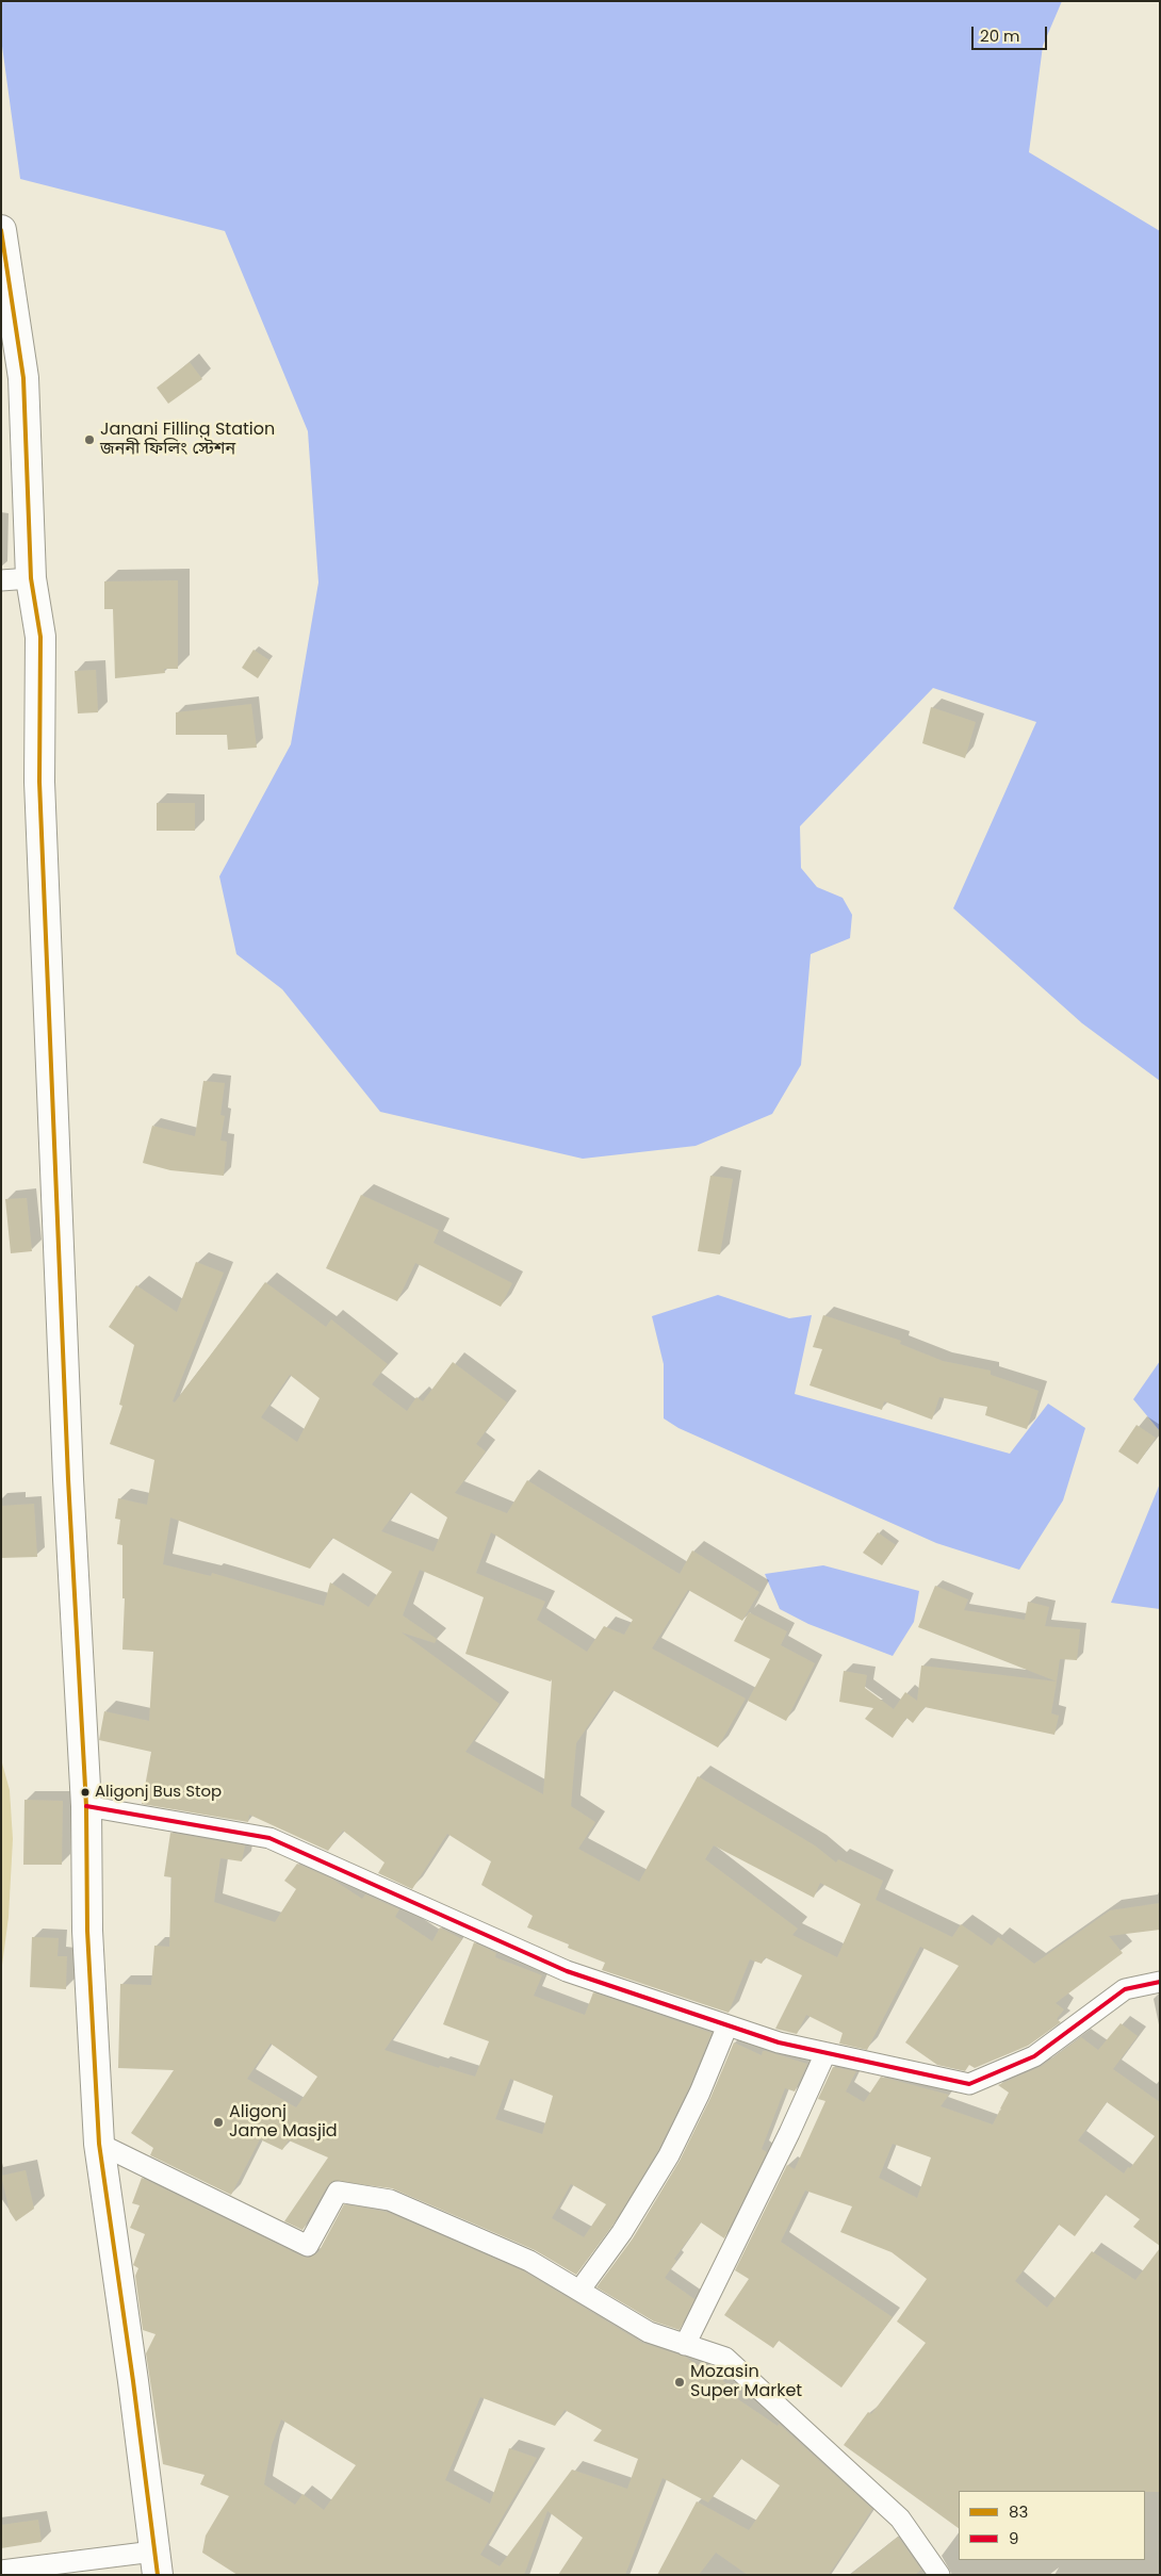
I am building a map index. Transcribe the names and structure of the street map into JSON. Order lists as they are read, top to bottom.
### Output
{
  "places": [
    "Janani Filling Station জননী ফিলিং স্টেশন",
    "Aligonj Bus Stop",
    "Aligonj Jame Masjid",
    "Mozasin Super Market"
  ],
  "lines": ["transit line 83", "transit line 9"],
  "legend": ["83", "9"],
  "scale_bar": "20 m"
}
